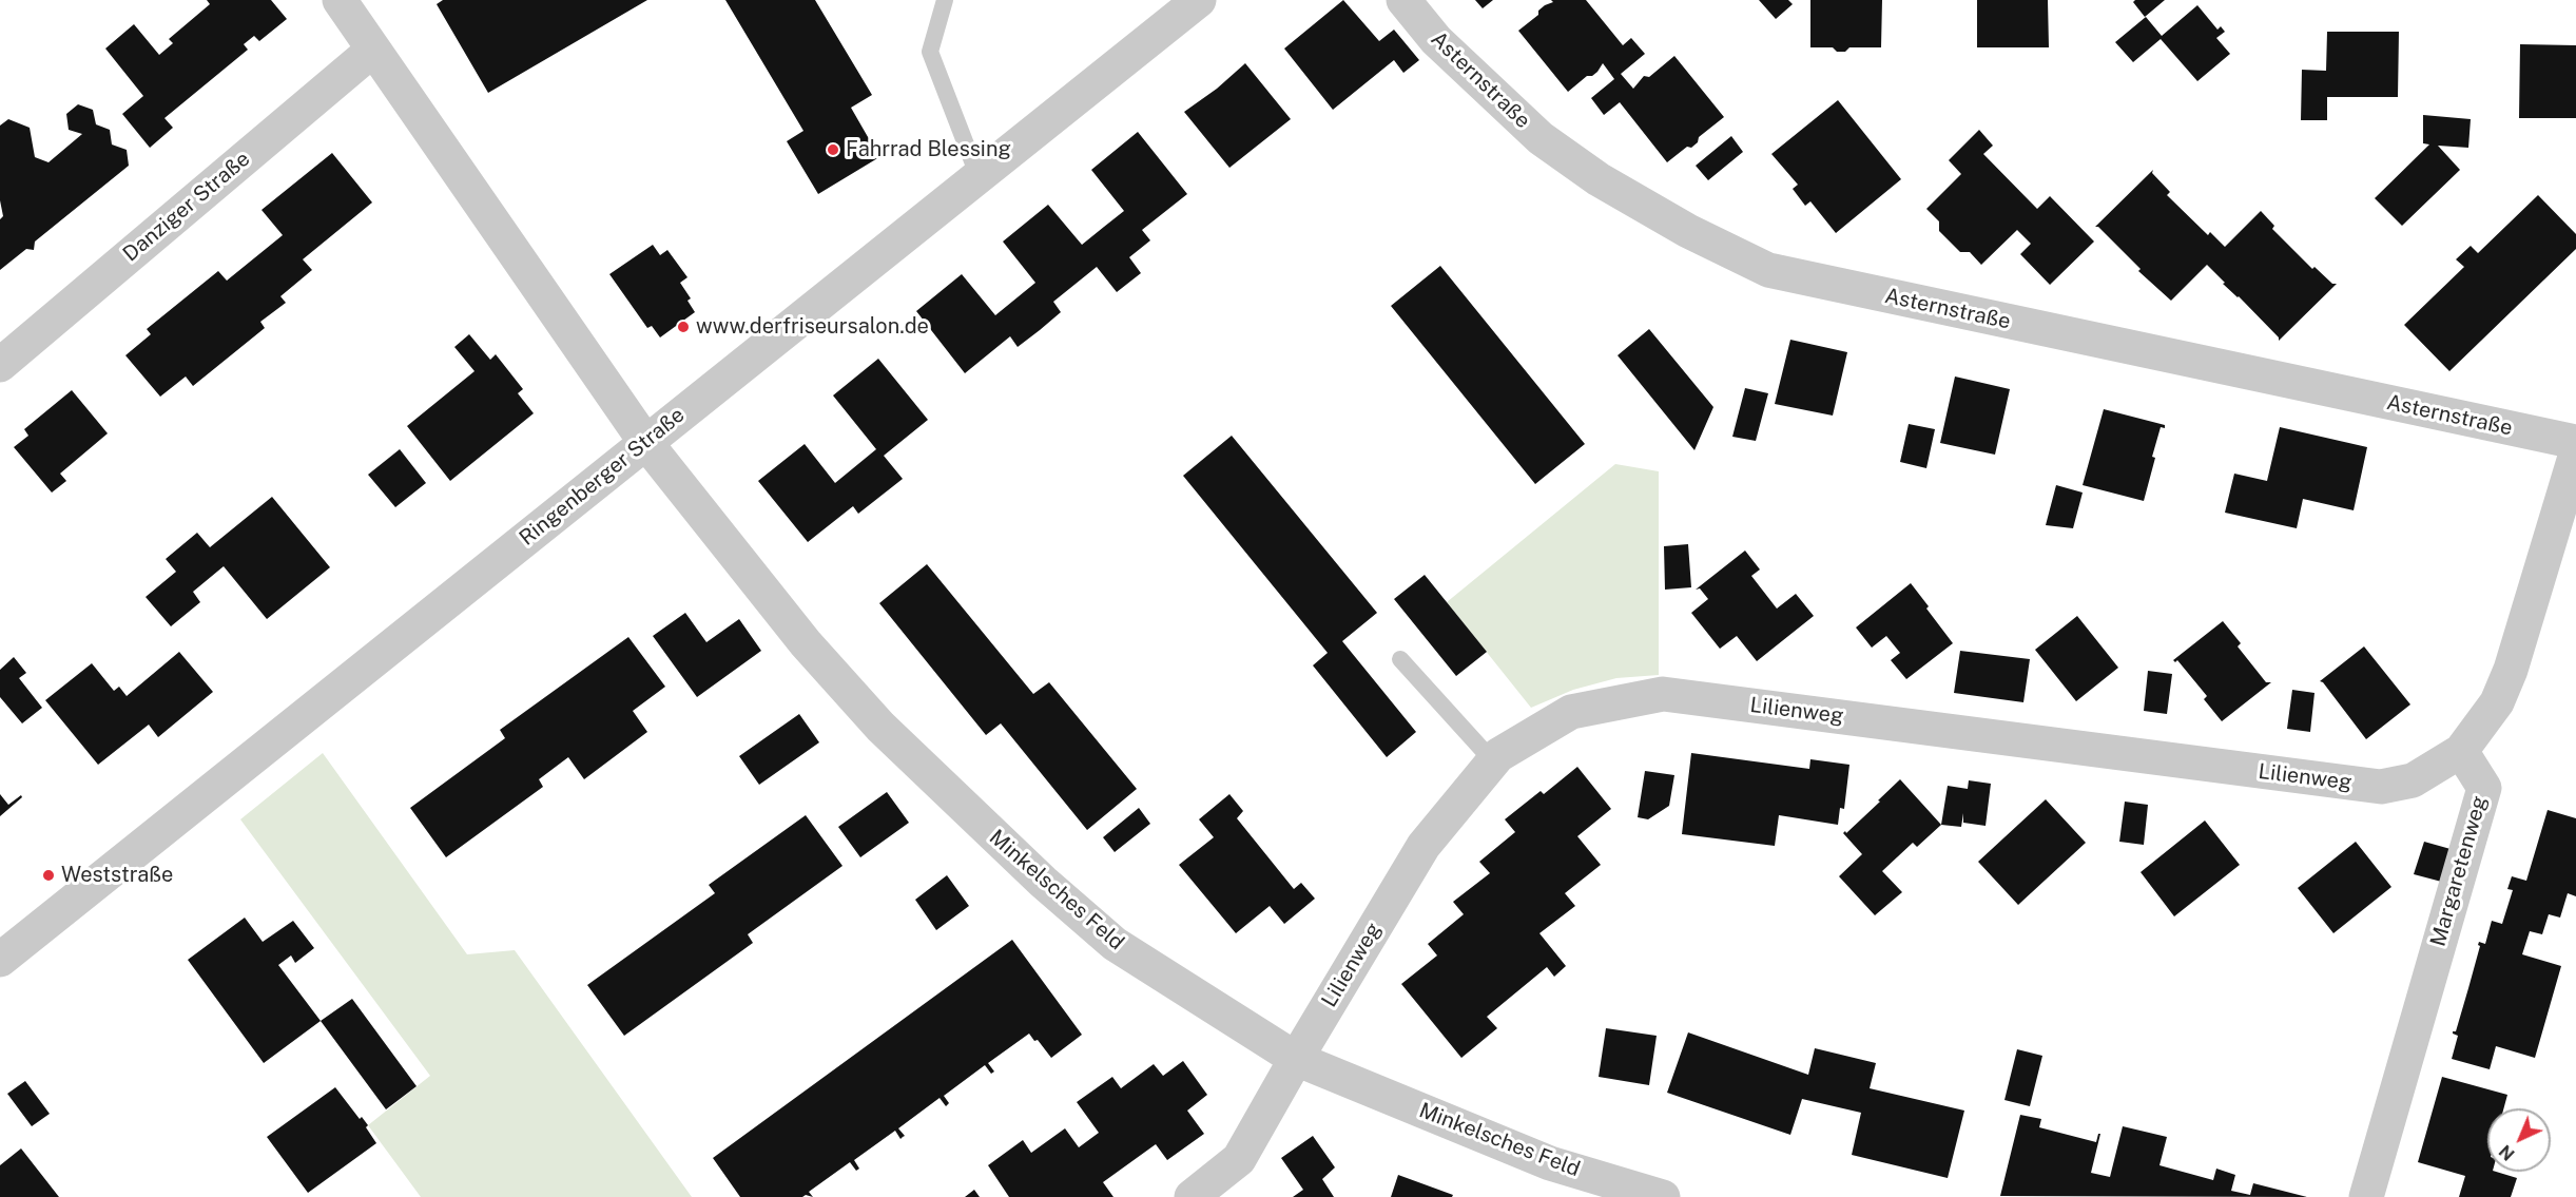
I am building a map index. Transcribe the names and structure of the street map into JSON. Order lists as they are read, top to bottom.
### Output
{
  "streets": {
    "street": [
      "Asternstraße",
      "Danziger Straße",
      "Ringenberger Straße",
      "Lilienweg",
      "Margaretenweg",
      "Minkelsches Feld"
    ]
  },
  "crossings": [
    ["Ringenberger Straße", "Minkelsches Feld"],
    ["Lilienweg", "Margaretenweg"],
    ["Lilienweg", "Minkelsches Feld"]
  ],
  "places": ["Fahrrad Blessing", "www.derfriseursalon.de", "Weststraße"],
  "north": "bottom left"
}
